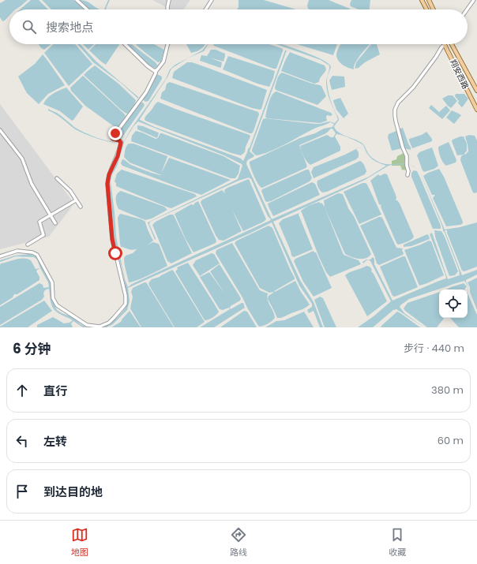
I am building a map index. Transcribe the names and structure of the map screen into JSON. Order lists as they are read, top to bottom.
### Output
{
  "streets": {
    "main road": ["翔安西路"]
  },
  "page": {
    "search": "搜索地点",
    "heading": ["6 分钟", "步行 · 440 m"],
    "list": [
      ["直行", "380 m"],
      ["左转", "60 m"],
      "到达目的地"
    ],
    "nav": ["地图", "路线", "收藏"]
  }
}
